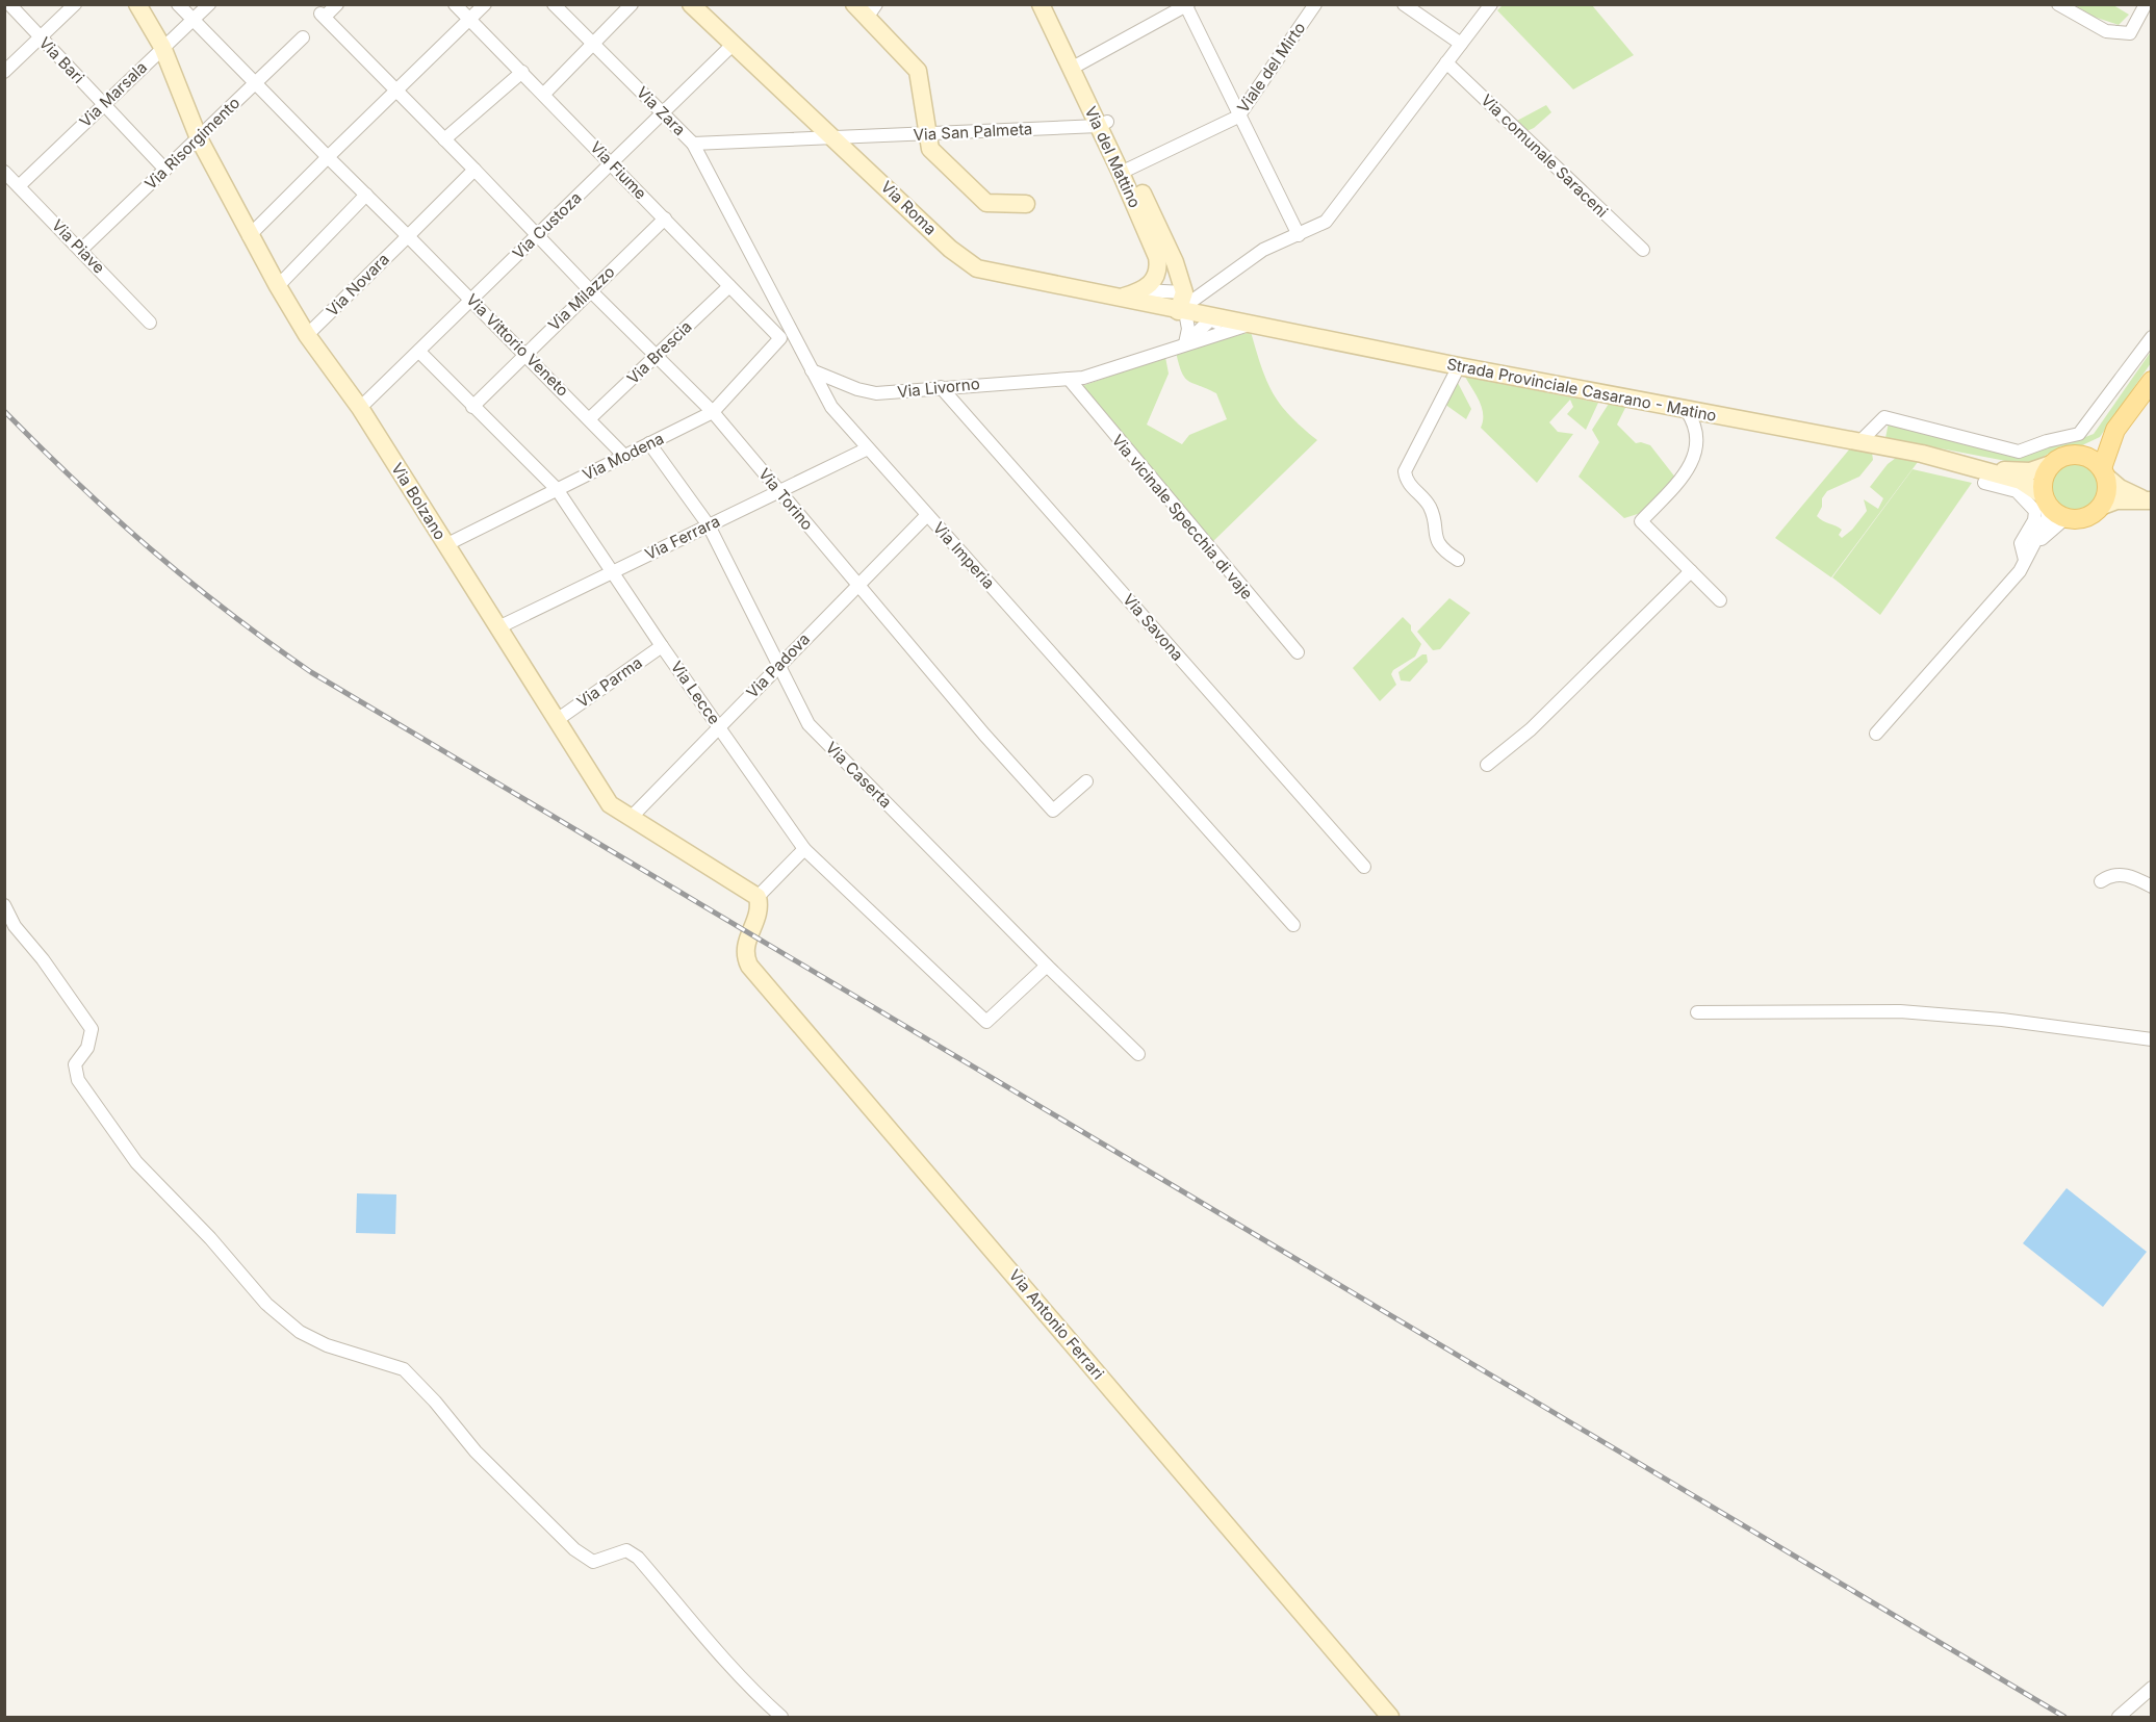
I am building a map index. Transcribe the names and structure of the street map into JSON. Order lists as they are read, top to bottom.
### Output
{
  "streets": {
    "main road": ["Strada Provinciale Casarano - Matino"],
    "street": [
      "Via Bari",
      "Viale del Mirto",
      "Via Marsala",
      "Via Zara",
      "Via San Palmeta",
      "Via Risorgimento",
      "Via comunale Saraceni",
      "Via del Mattino",
      "Via Fiume",
      "Via Roma",
      "Via Custoza",
      "Via Piave",
      "Via Novara",
      "Via Milazzo",
      "Via Vittorio Veneto",
      "Via Brescia",
      "Via Livorno",
      "Via Modena",
      "Via Torino",
      "Via Bolzano",
      "Via vicinale Specchia di vaje",
      "Via Ferrara",
      "Via Imperia",
      "Via Savona",
      "Via Padova",
      "Via Parma",
      "Via Lecce",
      "Via Caserta",
      "Via Antonio Ferrari"
    ]
  },
  "crossings": [
    ["Via Bari", "Via Marsala"],
    ["Via Bari", "Via Risorgimento"],
    ["Viale del Mirto", "Via del Mattino"],
    ["Via Marsala", "Via Piave"],
    ["Via Marsala", "Via Bolzano"],
    ["Via Zara", "Via San Palmeta"],
    ["Via Zara", "Via Roma"],
    ["Via Zara", "Via Custoza"],
    ["Via Zara", "Via Imperia"],
    ["Via San Palmeta", "Via del Mattino"],
    ["Via San Palmeta", "Via Roma"],
    ["Via Risorgimento", "Via Piave"],
    ["Via Risorgimento", "Via Bolzano"],
    ["Via Fiume", "Via Custoza"],
    ["Via Fiume", "Via Milazzo"],
    ["Via Fiume", "Via Brescia"],
    ["Via Fiume", "Via Modena"],
    ["Via Roma", "Via Custoza"],
    ["Via Roma", "Strada Provinciale Casarano - Matino"],
    ["Via Custoza", "Via Vittorio Veneto"],
    ["Via Custoza", "Via Torino"],
    ["Via Custoza", "Via Bolzano"],
    ["Via Custoza", "Via Lecce"],
    ["Via Novara", "Via Vittorio Veneto"],
    ["Via Novara", "Via Torino"],
    ["Via Novara", "Via Bolzano"],
    ["Via Milazzo", "Via Vittorio Veneto"],
    ["Via Milazzo", "Via Torino"],
    ["Via Milazzo", "Via Lecce"],
    ["Via Vittorio Veneto", "Via Brescia"],
    ["Via Vittorio Veneto", "Via Modena"],
    ["Via Brescia", "Via Torino"],
    ["Via Livorno", "Strada Provinciale Casarano - Matino"],
    ["Via Livorno", "Via vicinale Specchia di vaje"],
    ["Via Livorno", "Via Imperia"],
    ["Via Livorno", "Via Savona"],
    ["Via Modena", "Via Torino"],
    ["Via Modena", "Via Bolzano"],
    ["Via Modena", "Via Lecce"],
    ["Via Modena", "Via Caserta"],
    ["Via Torino", "Via Ferrara"],
    ["Via Torino", "Via Padova"],
    ["Via Bolzano", "Via Ferrara"],
    ["Via Bolzano", "Via Padova"],
    ["Via Bolzano", "Via Parma"],
    ["Via Bolzano", "Via Antonio Ferrari"],
    ["Via Ferrara", "Via Imperia"],
    ["Via Ferrara", "Via Lecce"],
    ["Via Ferrara", "Via Caserta"],
    ["Via Imperia", "Via Padova"],
    ["Via Padova", "Via Lecce"],
    ["Via Padova", "Via Caserta"],
    ["Via Parma", "Via Lecce"],
    ["Via Lecce", "Via Caserta"]
  ]
}
